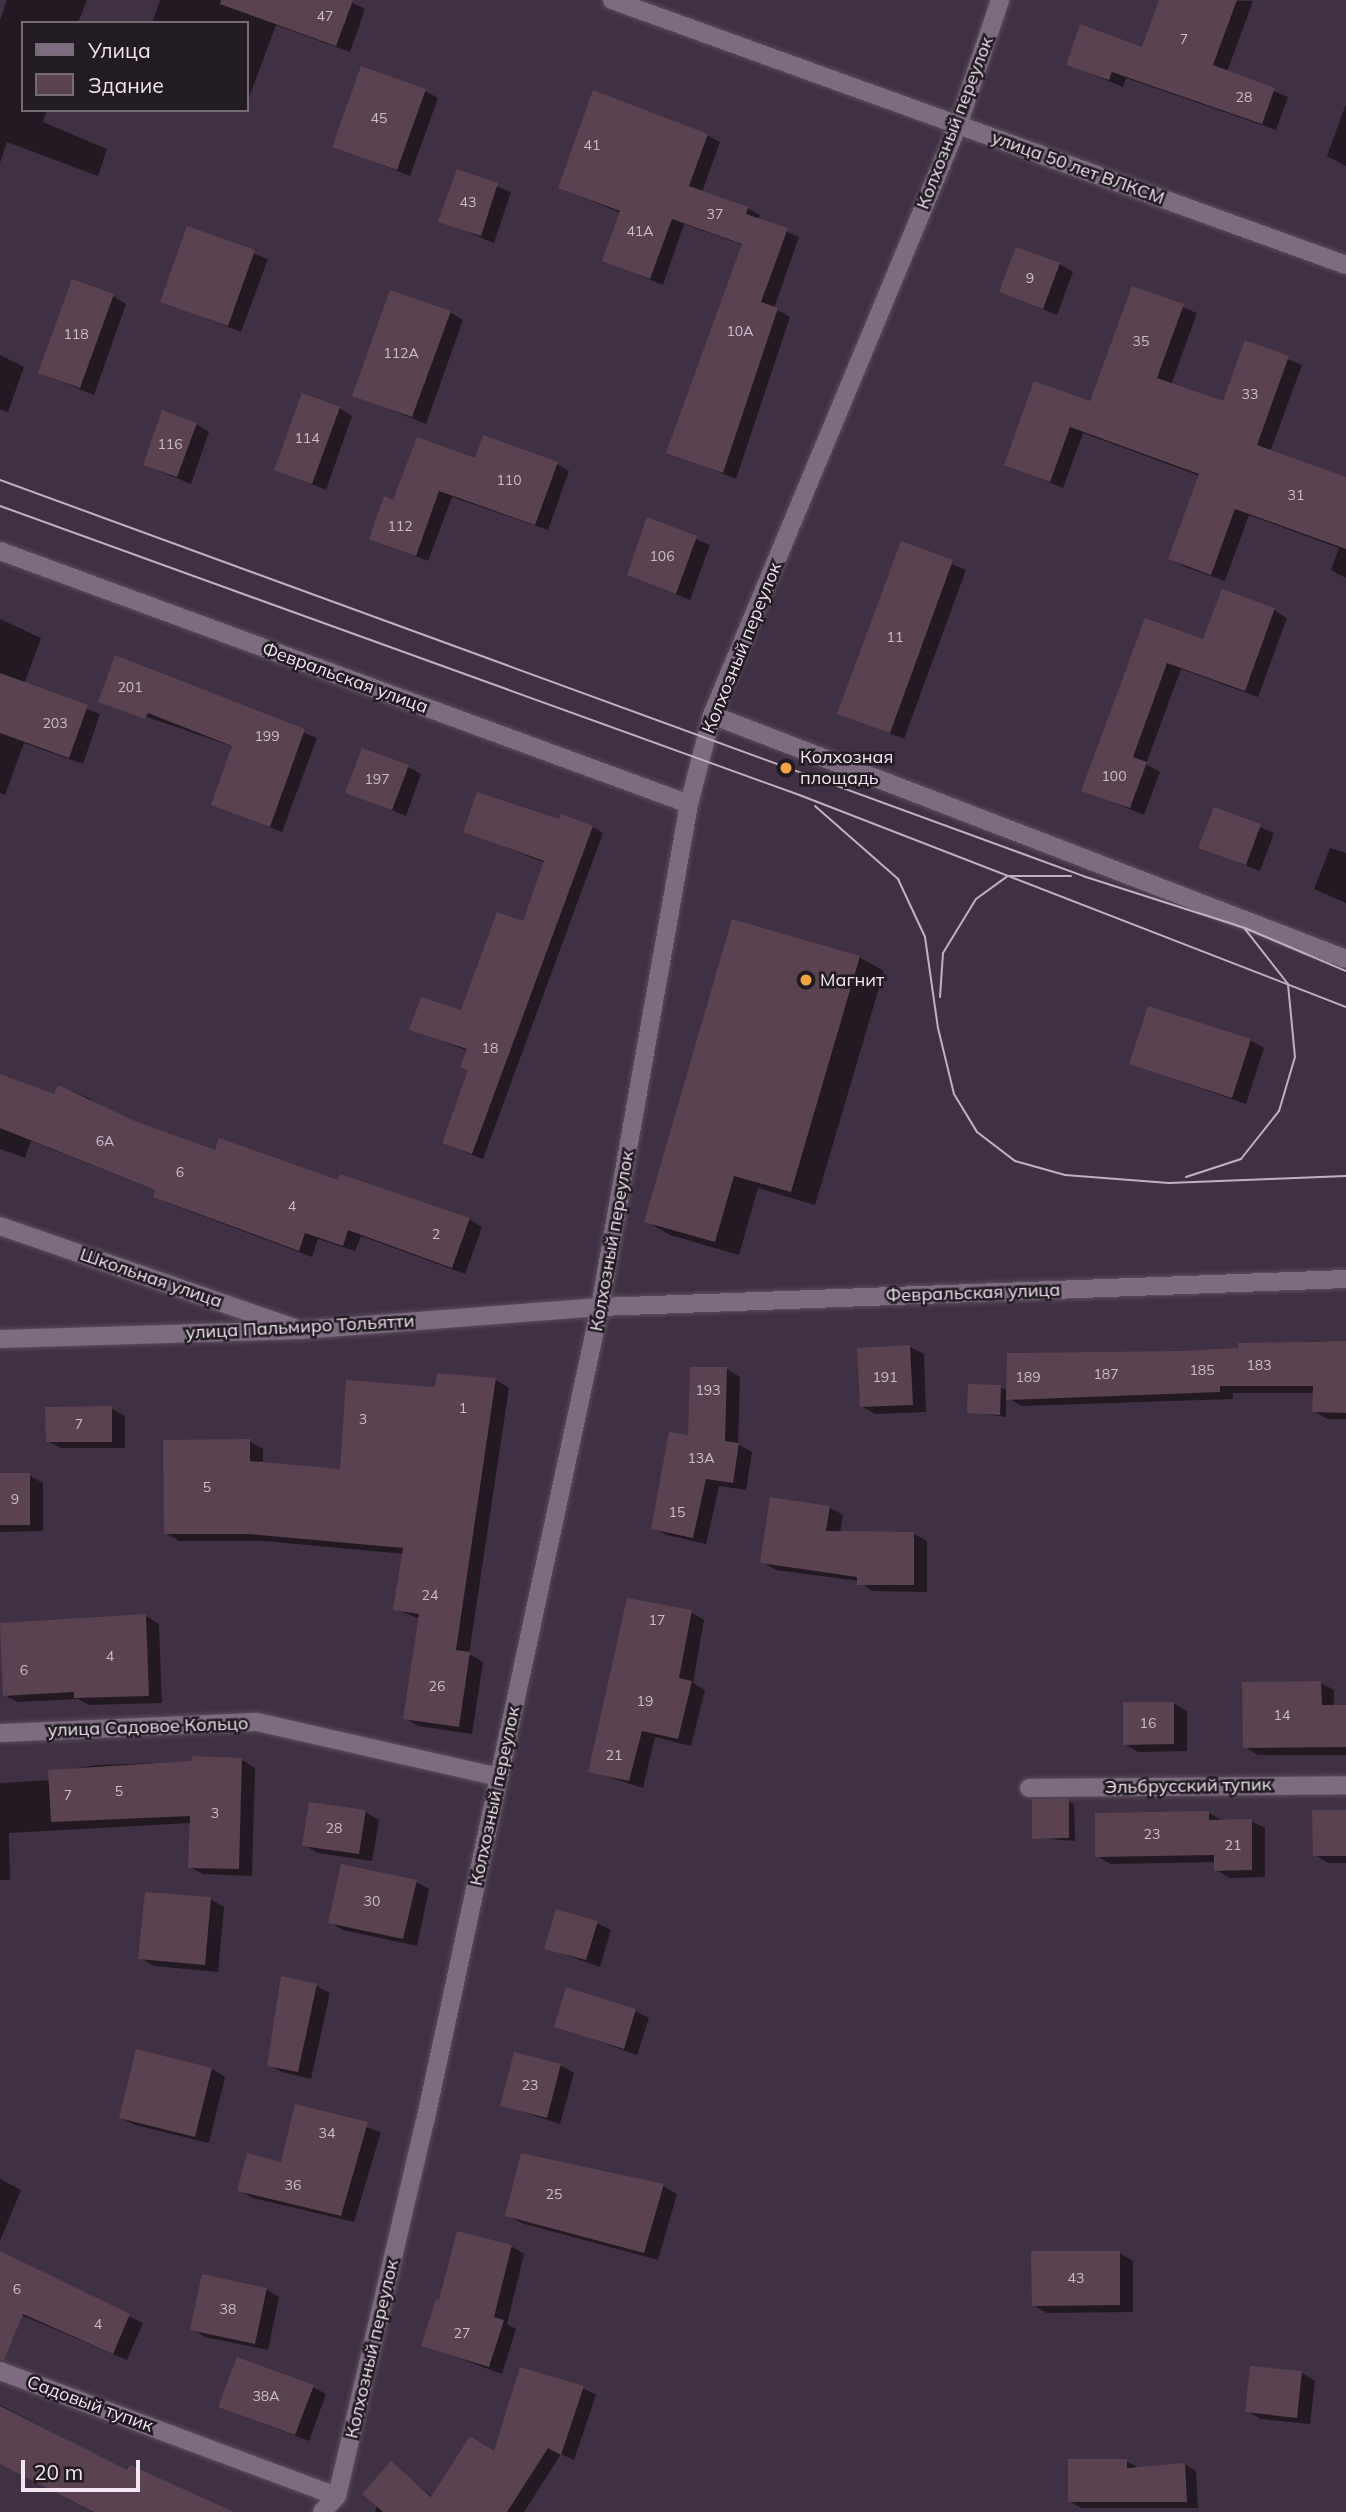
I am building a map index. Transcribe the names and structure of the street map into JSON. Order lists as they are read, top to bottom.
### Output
{
  "streets": {
    "street": [
      "Колхозный переулок",
      "улица 50 лет ВЛКСМ",
      "Февральская улица",
      "Школьная улица",
      "улица Пальмиро Тольятти",
      "улица Садовое Кольцо",
      "Эльбрусский тупик",
      "Садовый тупик"
    ]
  },
  "crossings": [
    ["Колхозный переулок", "улица 50 лет ВЛКСМ"],
    ["Колхозный переулок", "Февральская улица"],
    ["Колхозный переулок", "улица Пальмиро Тольятти"],
    ["Колхозный переулок", "улица Садовое Кольцо"],
    ["Колхозный переулок", "Садовый тупик"],
    ["Февральская улица", "улица Пальмиро Тольятти"],
    ["Школьная улица", "улица Пальмиро Тольятти"]
  ],
  "places": ["Колхозная площадь", "Магнит"],
  "house_numbers": [
    "47",
    "7",
    "28",
    "45",
    "41",
    "43",
    "37",
    "41А",
    "9",
    "10А",
    "118",
    "35",
    "112А",
    "33",
    "114",
    "116",
    "110",
    "31",
    "112",
    "106",
    "11",
    "201",
    "203",
    "199",
    "100",
    "197",
    "18",
    "6А",
    "6",
    "4",
    "2",
    "183",
    "185",
    "187",
    "191",
    "189",
    "193",
    "1",
    "3",
    "7",
    "13А",
    "5",
    "9",
    "15",
    "24",
    "17",
    "4",
    "6",
    "26",
    "19",
    "14",
    "16",
    "21",
    "5",
    "7",
    "3",
    "28",
    "23",
    "21",
    "30",
    "23",
    "34",
    "36",
    "25",
    "43",
    "6",
    "38",
    "4",
    "27",
    "38А"
  ],
  "legend": ["Улица", "Здание"],
  "scale_bar": "20 m"
}
